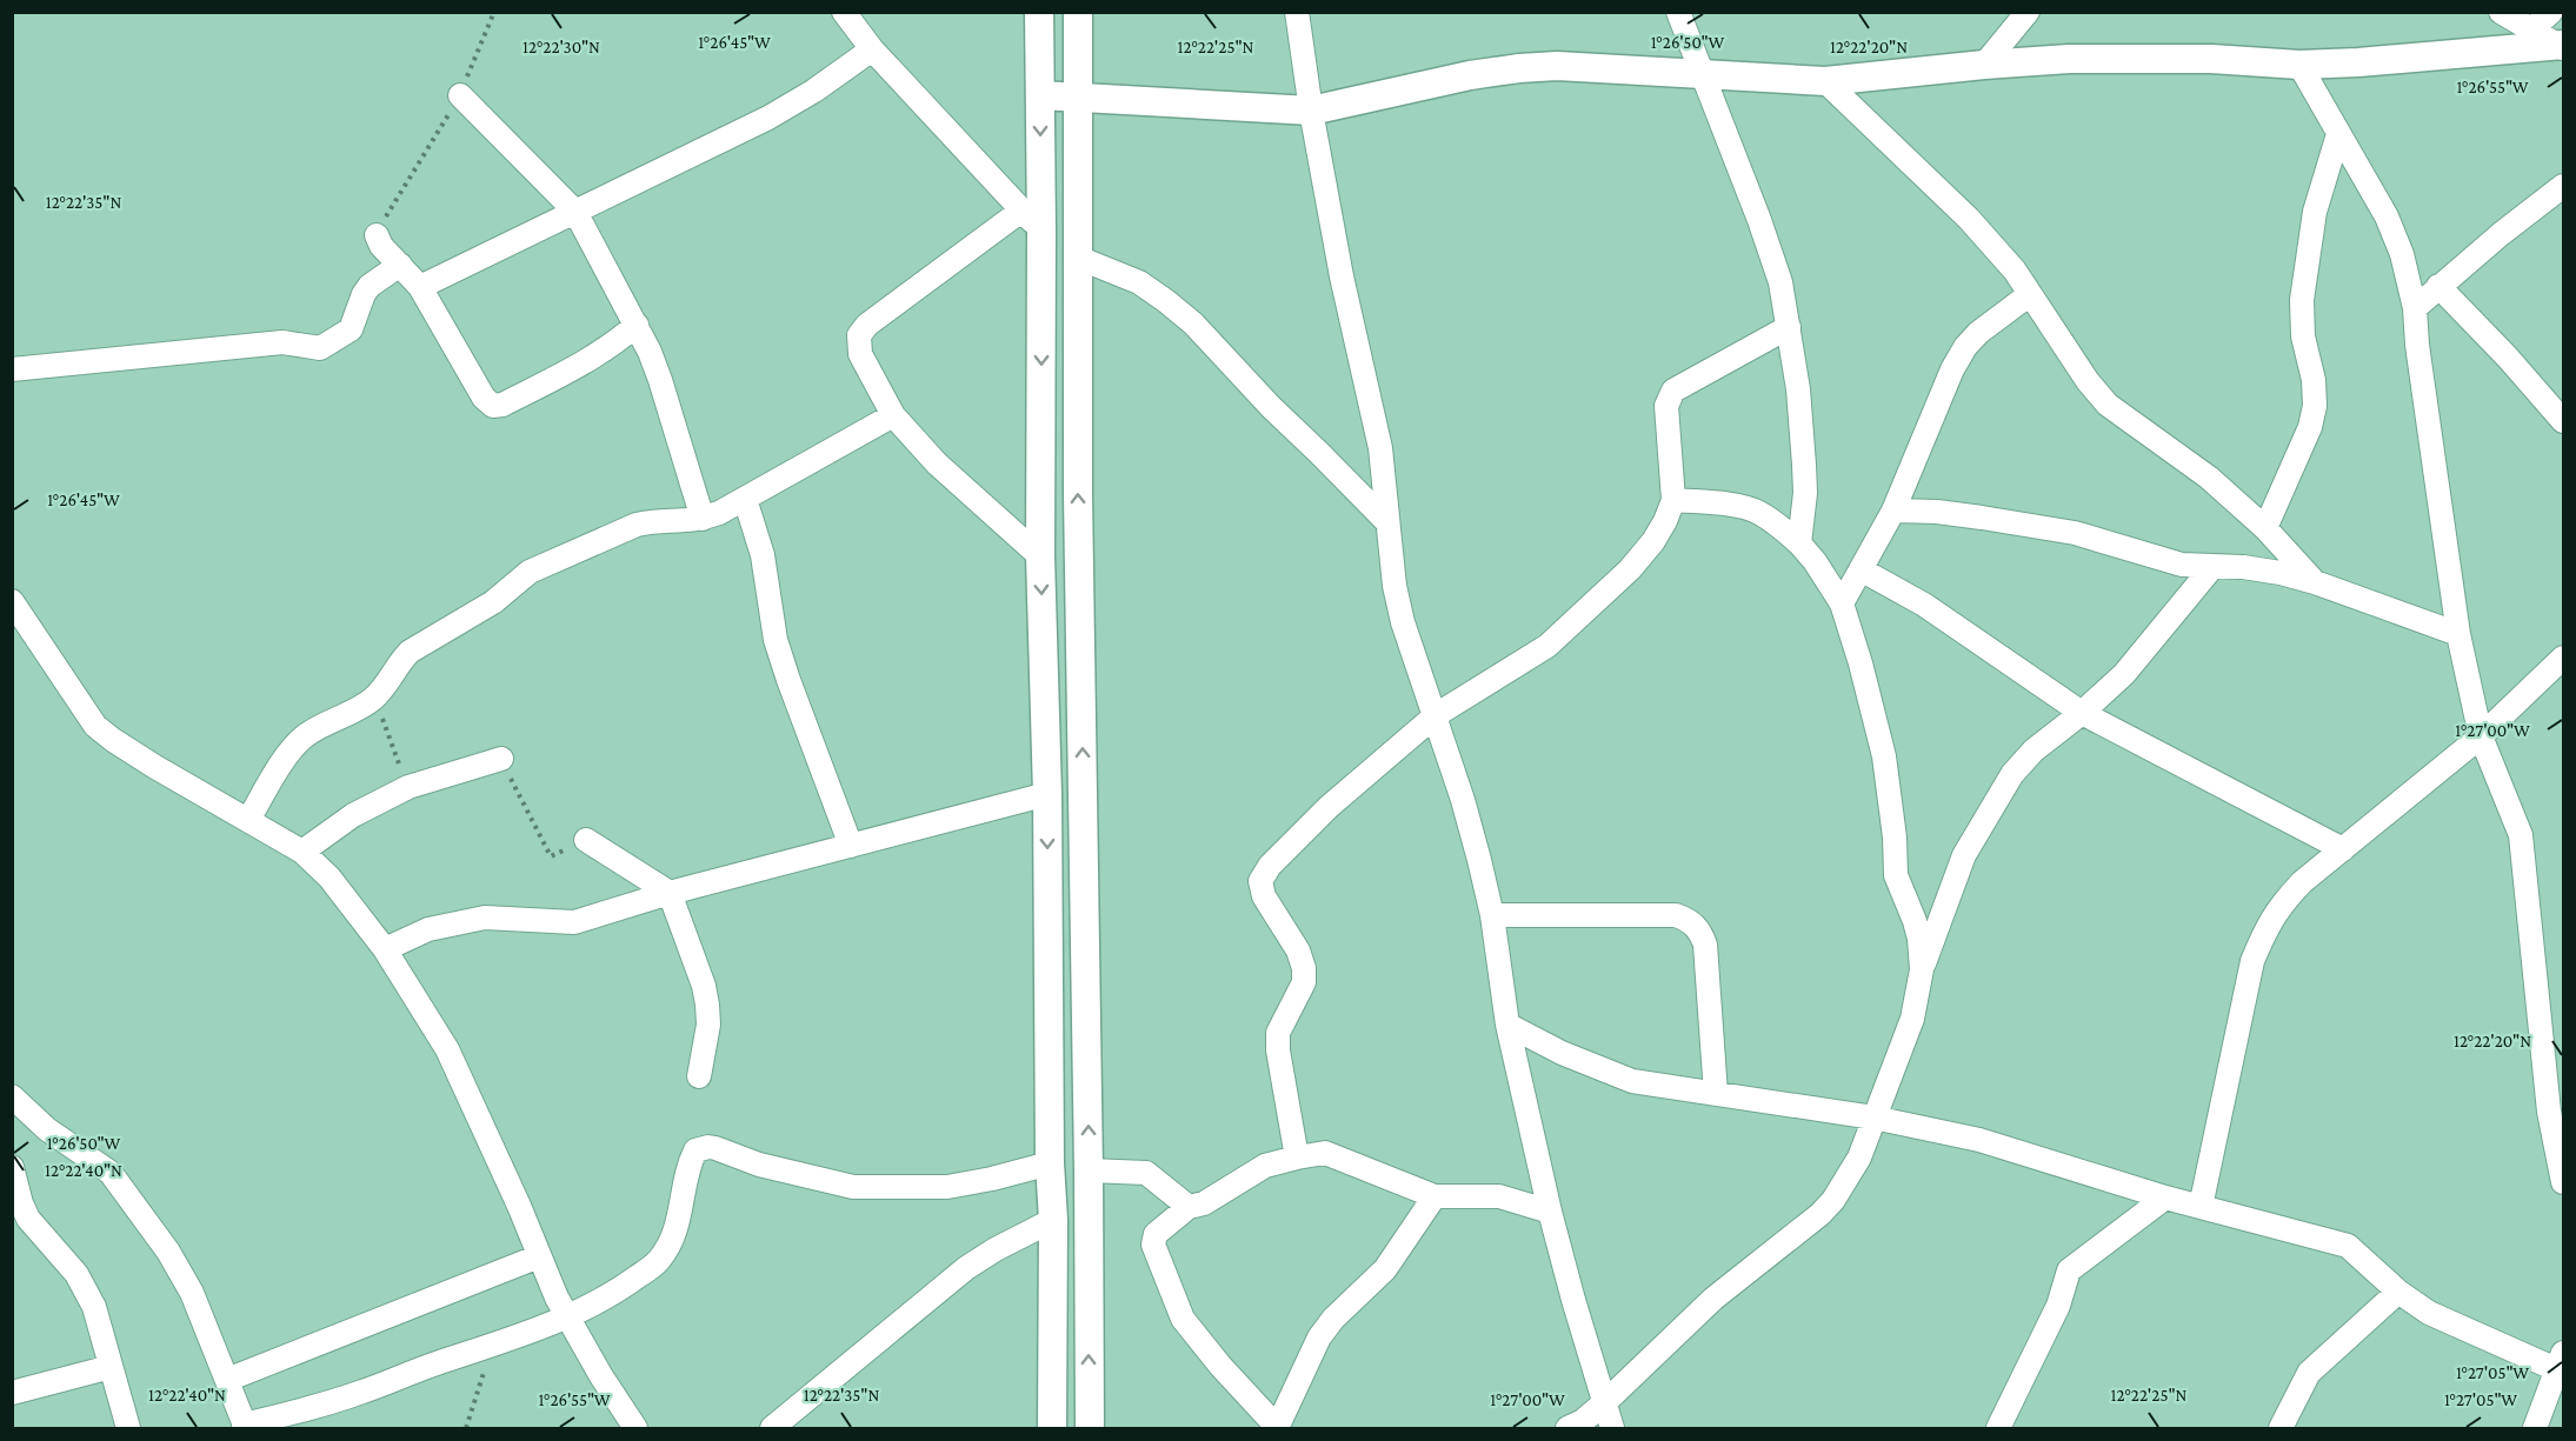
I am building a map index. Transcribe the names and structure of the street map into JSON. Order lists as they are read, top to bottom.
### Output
{
  "coordinates": [
    "1°26'45\"W",
    "1°26'50\"W",
    "12°22'30\"N",
    "12°22'25\"N",
    "12°22'20\"N",
    "1°26'55\"W",
    "12°22'35\"N",
    "1°27'00\"W",
    "12°22'40\"N",
    "1°27'05\"W"
  ]
}
